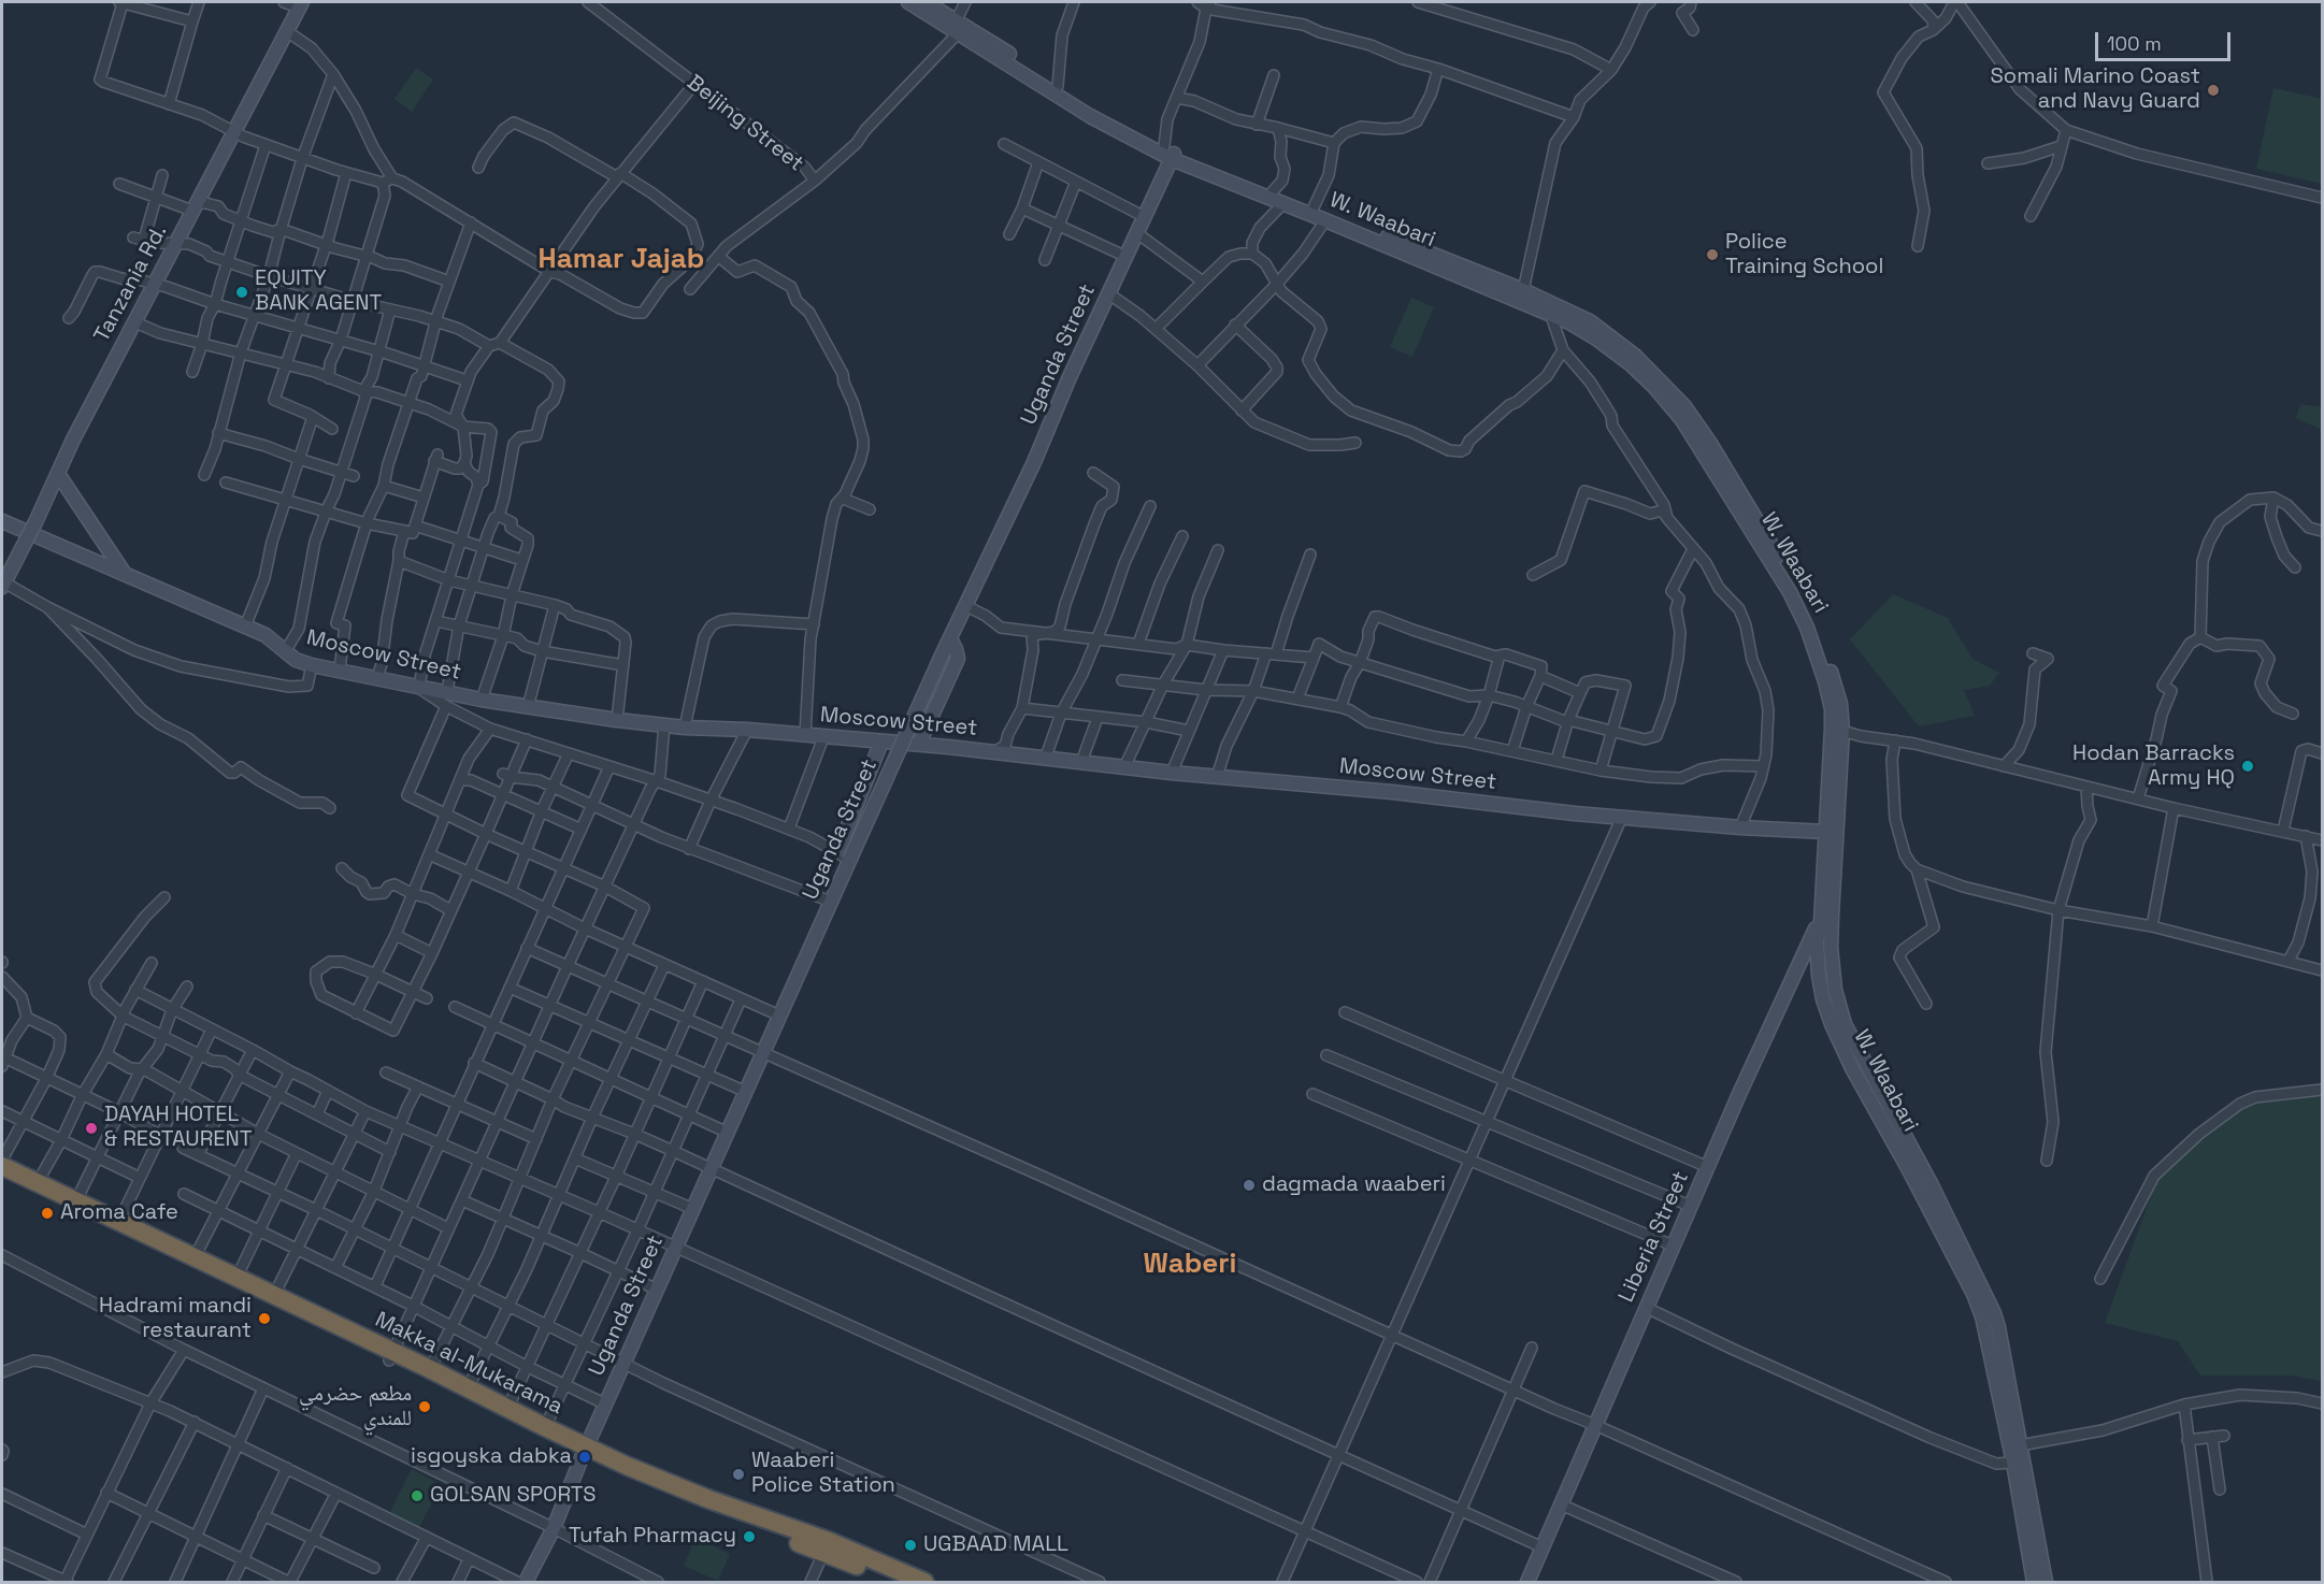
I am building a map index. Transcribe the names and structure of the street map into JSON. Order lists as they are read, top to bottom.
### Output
{
  "streets": {
    "highway": ["Makka al-Mukarama"],
    "main road": [
      "W. Waabari",
      "Tanzania Rd.",
      "Uganda Street",
      "Moscow Street",
      "Liberia Street"
    ],
    "street": ["Beijing Street"]
  },
  "crossings": [
    ["W. Waabari", "Uganda Street"],
    ["W. Waabari", "Moscow Street"],
    ["W. Waabari", "Liberia Street"],
    ["Uganda Street", "Makka al-Mukarama"]
  ],
  "districts": ["Hamar Jajab", "Waberi"],
  "places": [
    "Somali Marino Coast and Navy Guard",
    "Police Training School",
    "EQUITY BANK AGENT",
    "Hodan Barracks Army HQ",
    "DAYAH HOTEL & RESTAURENT",
    "dagmada waaberi",
    "Aroma Cafe",
    "Hadrami mandi restaurant",
    "مطعم حضرمي للمندي",
    "isgoyska dabka",
    "Waaberi Police Station",
    "GOLSAN SPORTS",
    "Tufah Pharmacy",
    "UGBAAD MALL"
  ],
  "scale_bar": "100 m"
}
